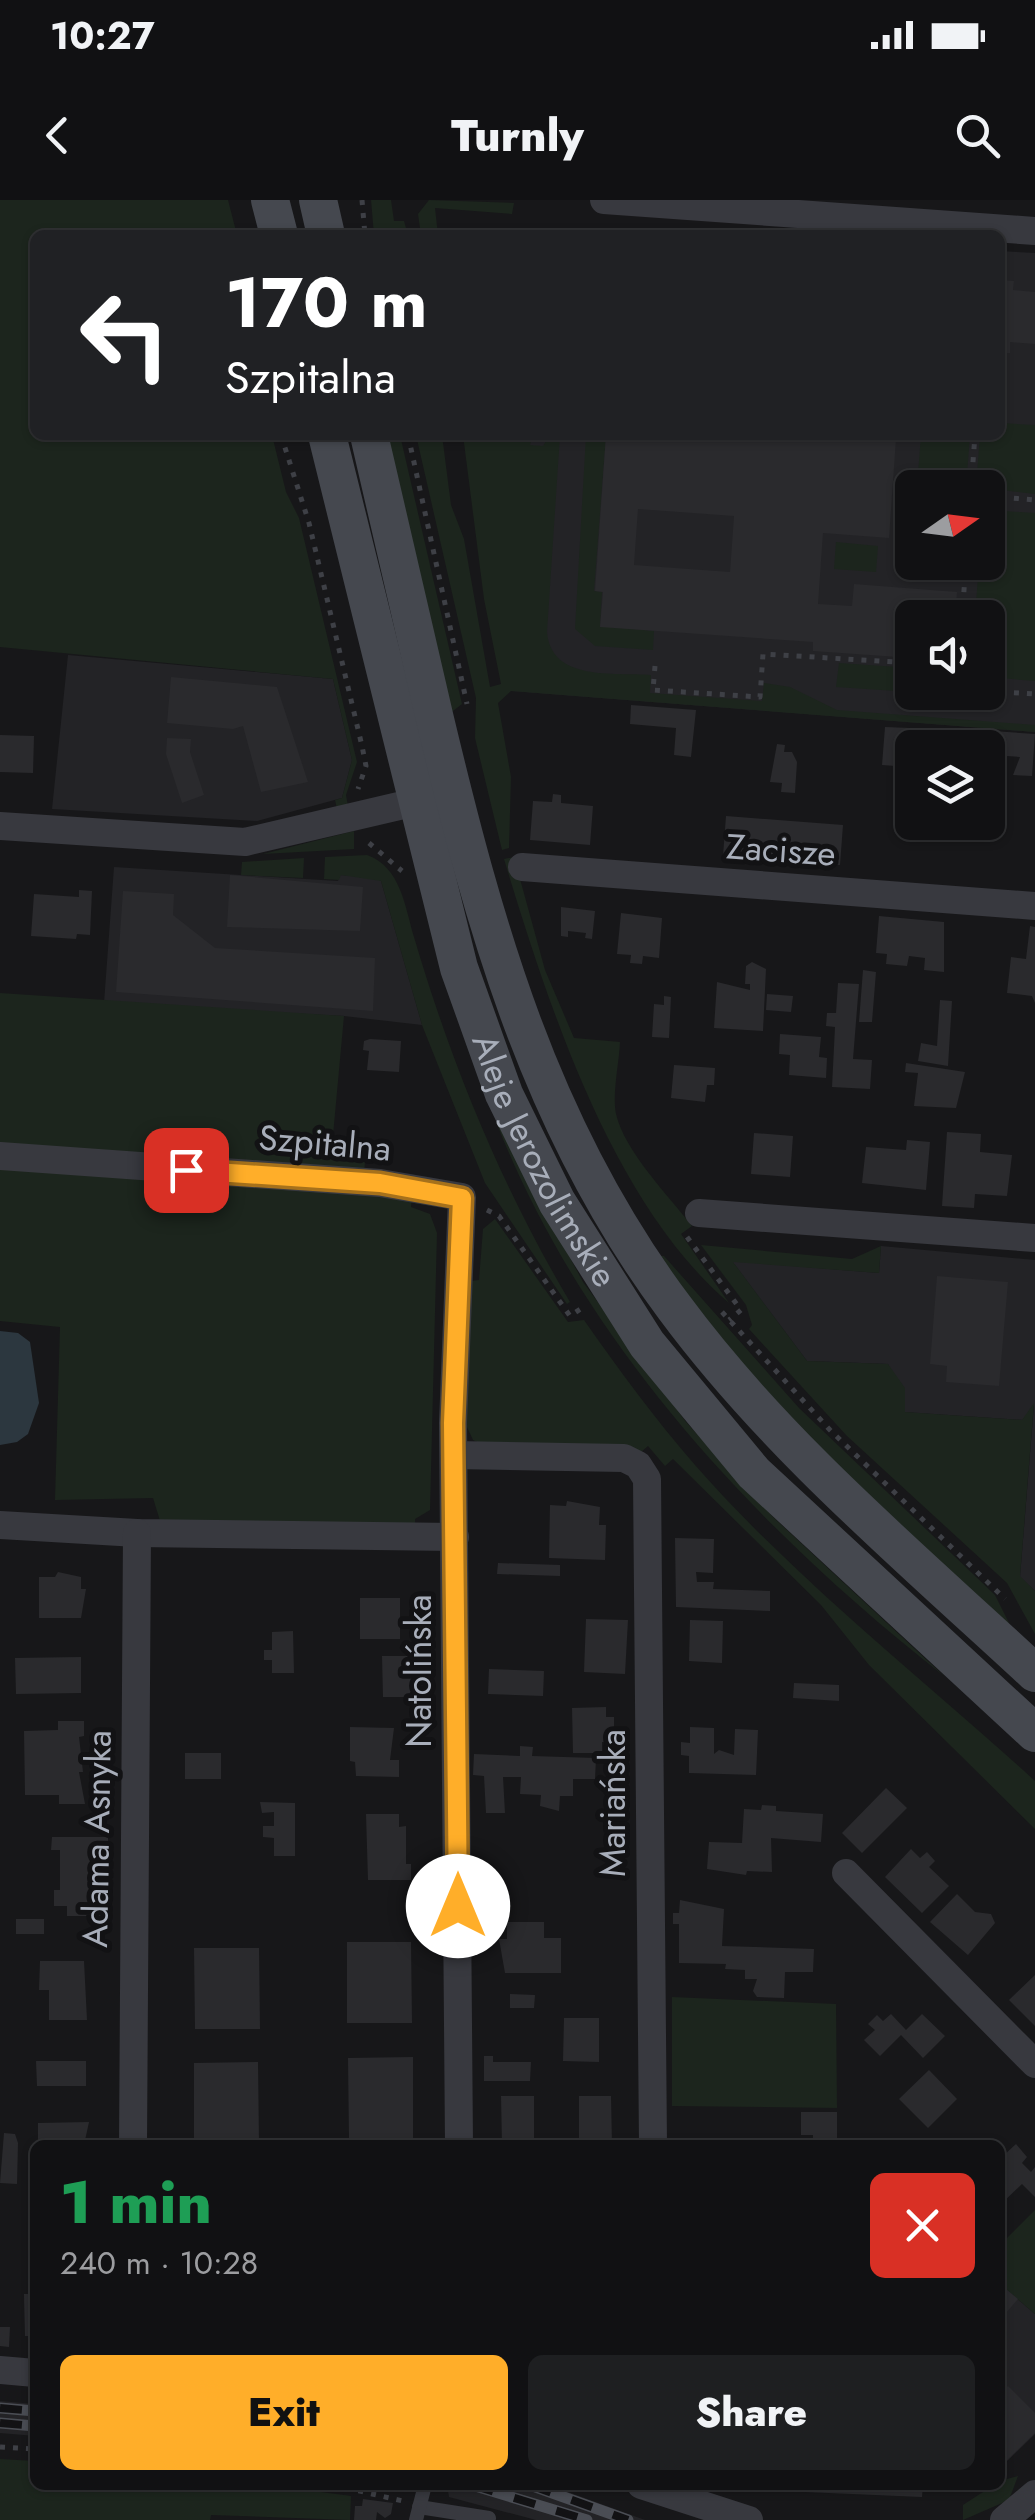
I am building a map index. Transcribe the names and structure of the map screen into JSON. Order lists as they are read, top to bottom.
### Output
{
  "streets": {
    "main road": ["Aleje Jerozolimskie"],
    "street": [
      "Zacisze",
      "Szpitalna",
      "Natolińska",
      "Mariańska",
      "Adama Asnyka"
    ]
  },
  "crossings": [
    ["Szpitalna", "Natolińska"],
    ["Natolińska", "Mariańska"]
  ],
  "north": "right",
  "page": {
    "status": "10:27",
    "header": "Turnly",
    "turn": ["170 m", "Szpitalna"],
    "heading": ["1 min", "240 m · 10:28"],
    "buttons": ["Exit", "Share"]
  }
}
